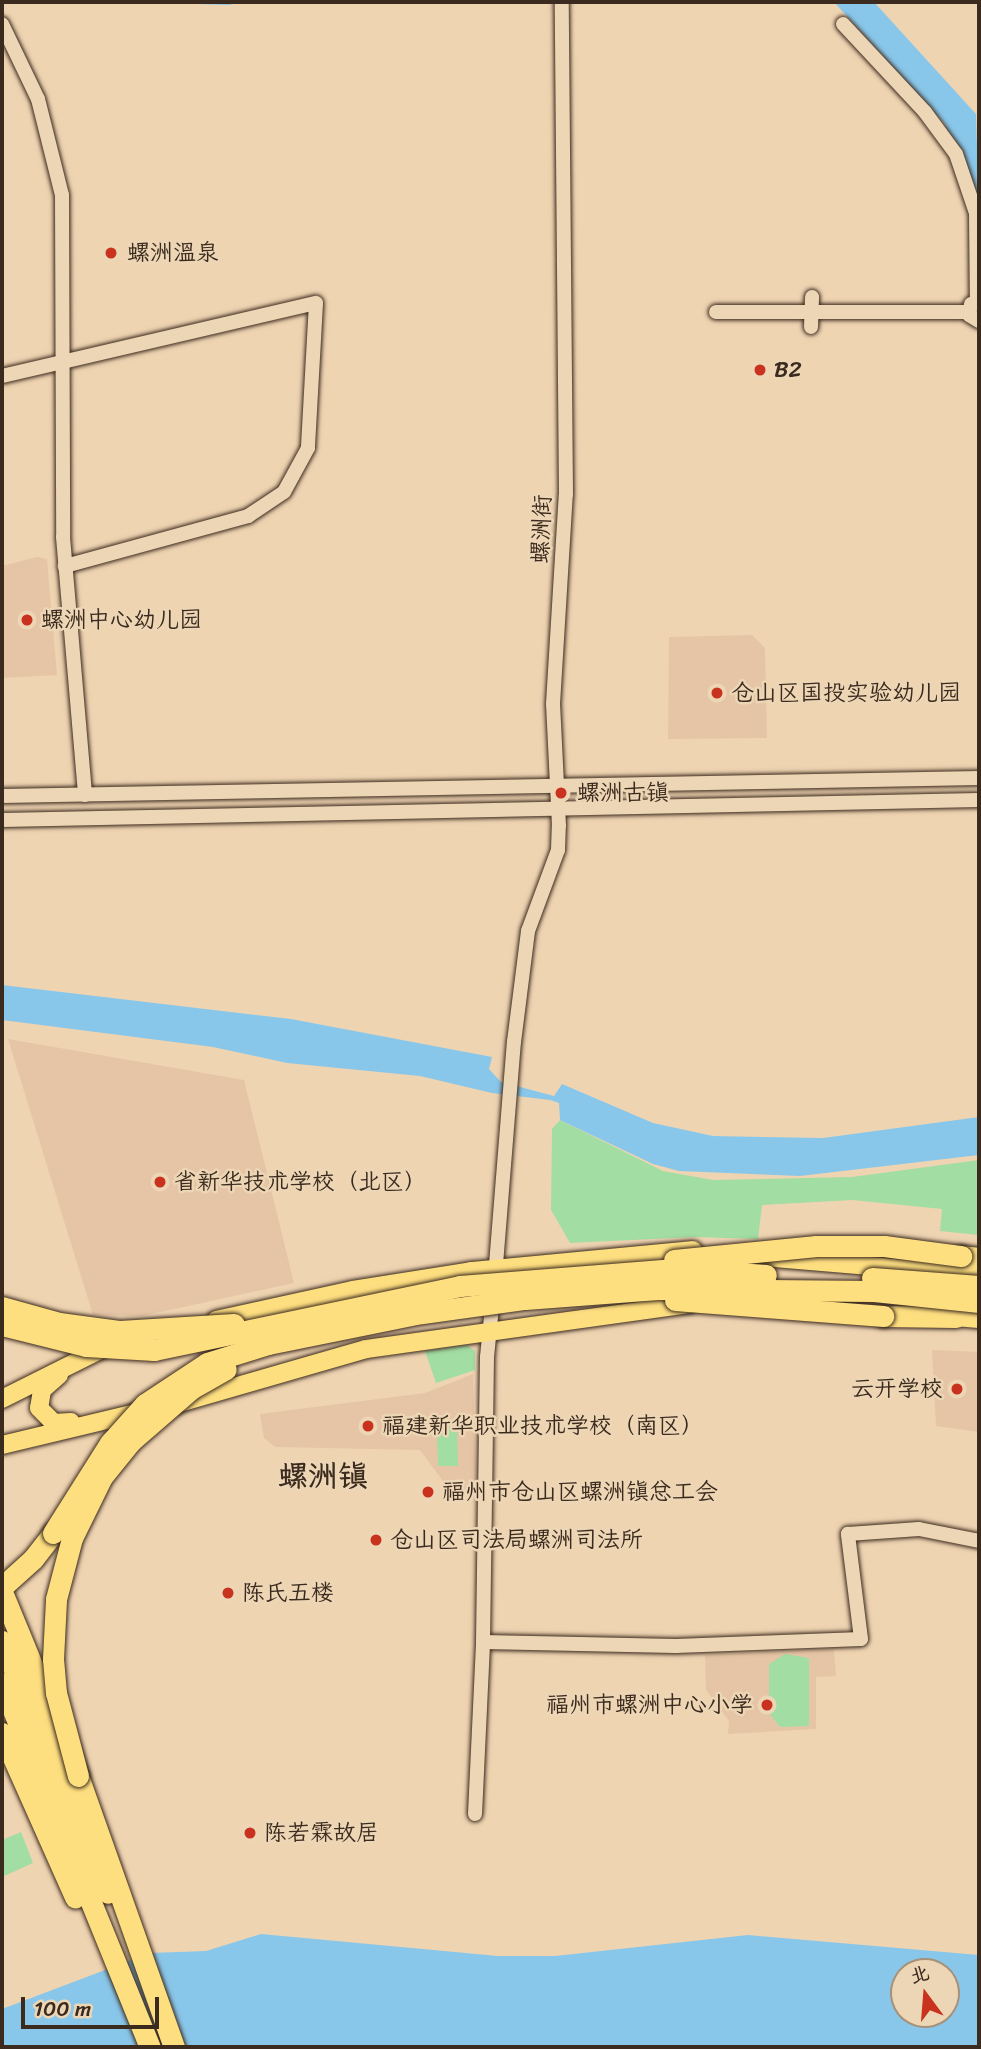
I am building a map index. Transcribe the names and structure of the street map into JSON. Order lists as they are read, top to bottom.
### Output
{
  "streets": {
    "street": ["螺洲街"]
  },
  "districts": ["螺洲镇"],
  "places": [
    "螺洲温泉",
    "B2",
    "螺洲中心幼儿园",
    "仓山区国投实验幼儿园",
    "螺洲古镇",
    "省新华技术学校（北区）",
    "云开学校",
    "福建新华职业技术学校（南区）",
    "福州市仓山区螺洲镇总工会",
    "仓山区司法局螺洲司法所",
    "陈氏五楼",
    "福州市螺洲中心小学",
    "陈若霖故居"
  ],
  "scale_bar": "100 m",
  "north": "top"
}
